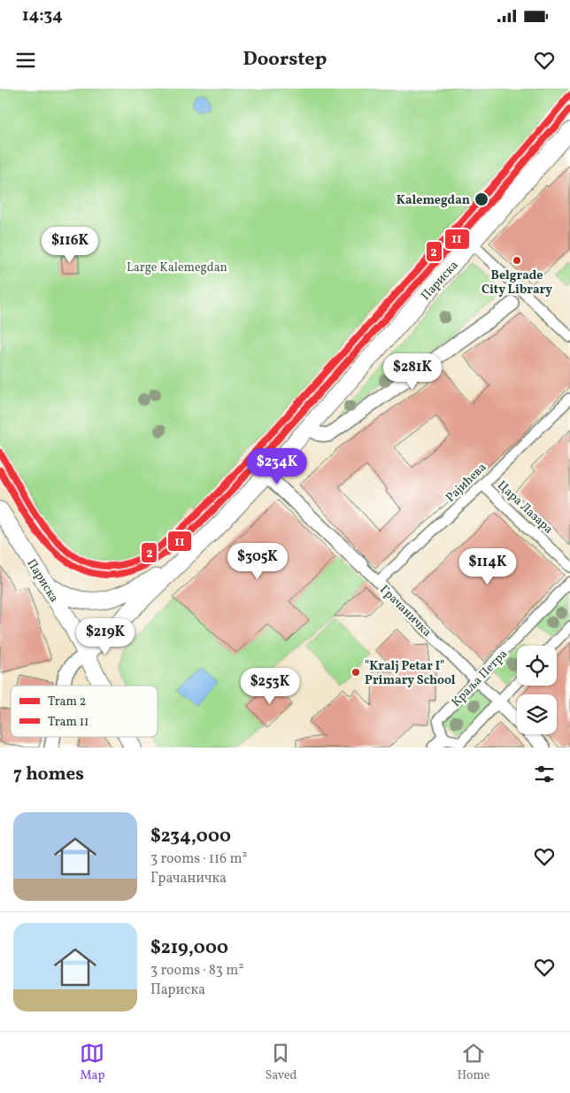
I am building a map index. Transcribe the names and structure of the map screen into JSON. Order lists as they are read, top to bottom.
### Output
{
  "streets": {
    "street": [
      "Париска",
      "Рајићева",
      "Цара Лазара",
      "Грачаничка",
      "Краља Петра"
    ]
  },
  "crossings": [
    ["Париска", "Грачаничка"],
    ["Рајићева", "Цара Лазара"],
    ["Рајићева", "Грачаничка"],
    ["Грачаничка", "Краља Петра"]
  ],
  "parks": ["Large Kalemegdan"],
  "places": ["Kalemegdan", "Belgrade City Library", "\"Kralj Petar I\" Primary School"],
  "lines": ["tram line 2", "tram line 11"],
  "legend": ["Tram 2", "Tram 11"],
  "page": {
    "status": "14:34",
    "header": "Doorstep",
    "price": [
      "$116K",
      "$281K",
      "$234K",
      "$305K",
      "$114K",
      "$219K",
      "$253K"
    ],
    "heading": "7 homes",
    "list": [
      {
        "name": "$234,000",
        "note": "3 rooms · 116 m² · Грачаничка"
      },
      {
        "name": "$219,000",
        "note": "3 rooms · 83 m² · Париска"
      }
    ],
    "tabs": ["Map", "Saved", "Home"]
  }
}
